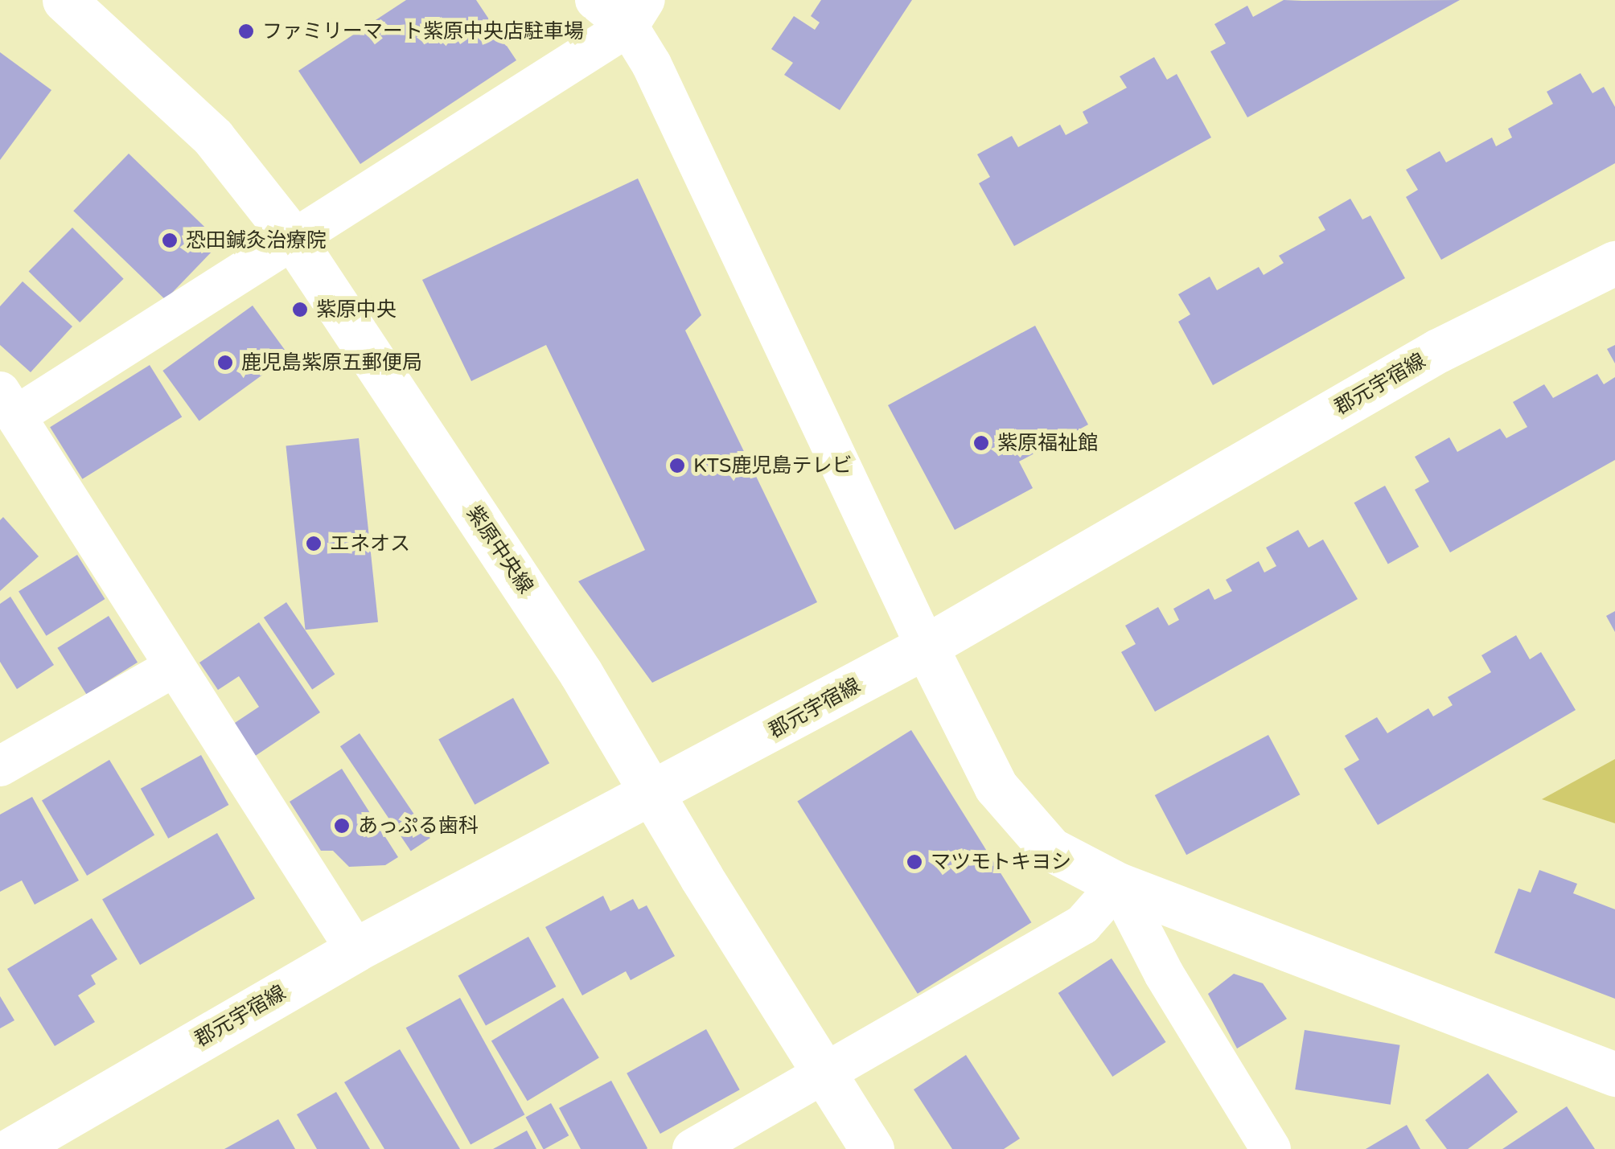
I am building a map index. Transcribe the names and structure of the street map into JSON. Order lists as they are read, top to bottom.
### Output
{
  "streets": {
    "street": ["郡元宇宿線", "紫原中央線"]
  },
  "crossings": [
    ["郡元宇宿線", "紫原中央線"]
  ],
  "places": [
    "ファミリーマート紫原中央店駐車場",
    "恐田鍼灸治療院",
    "紫原中央",
    "鹿児島紫原五郵便局",
    "紫原福祉館",
    "KTS鹿児島テレビ",
    "エネオス",
    "あっぷる歯科",
    "マツモトキヨシ"
  ]
}
